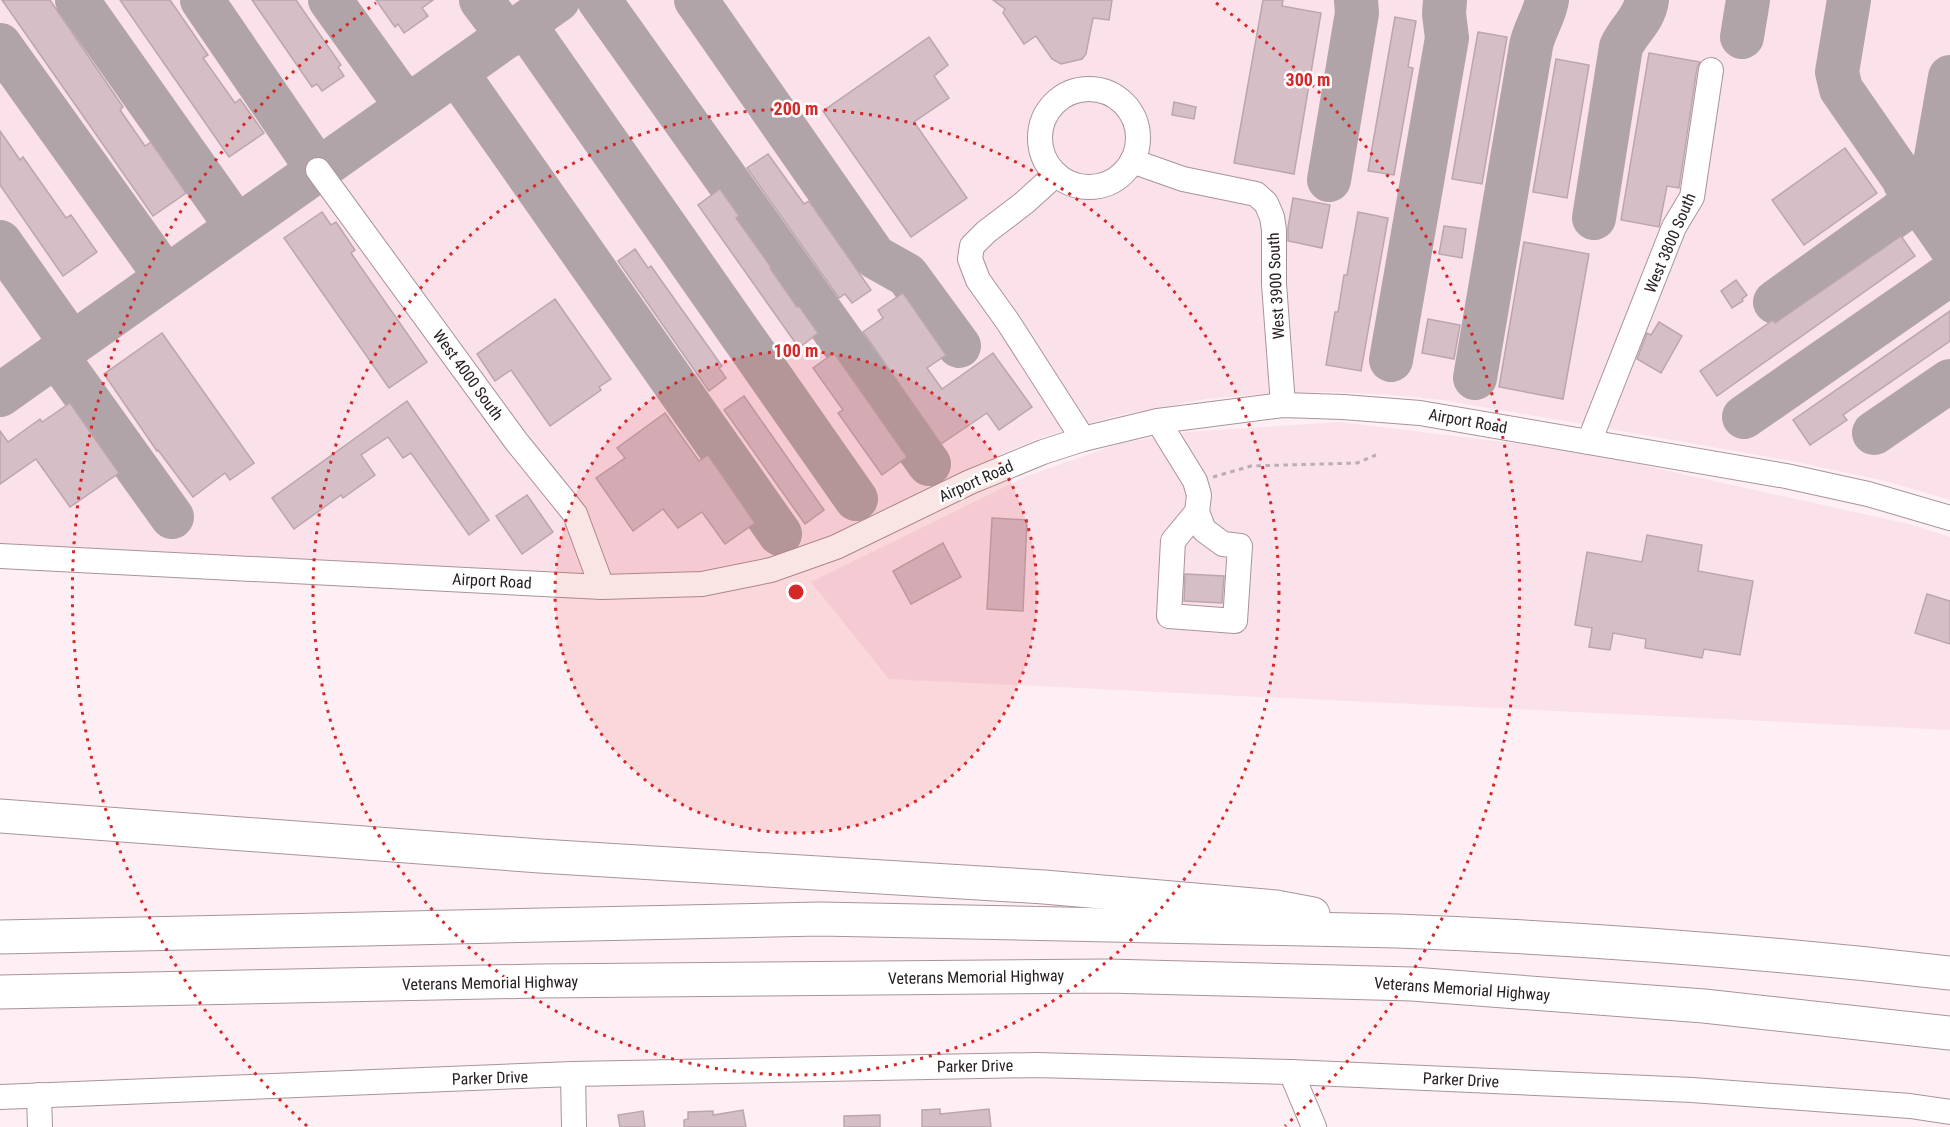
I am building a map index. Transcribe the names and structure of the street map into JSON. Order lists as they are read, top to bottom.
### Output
{
  "streets": {
    "highway": ["Veterans Memorial Highway"],
    "street": [
      "West 3800 South",
      "West 3900 South",
      "West 4000 South",
      "Airport Road",
      "Parker Drive"
    ]
  },
  "crossings": [
    ["West 3800 South", "Airport Road"],
    ["West 3900 South", "Airport Road"],
    ["West 4000 South", "Airport Road"]
  ],
  "rings": ["300 m", "200 m", "100 m"]
}
